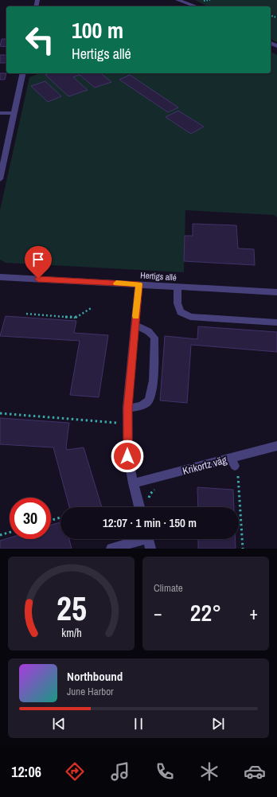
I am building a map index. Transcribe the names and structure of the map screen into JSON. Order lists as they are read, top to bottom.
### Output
{
  "streets": {
    "street": ["Hertigs allé", "Krikortz väg"]
  },
  "page": {
    "turn": ["100 m", "Hertigs allé"],
    "limit": "30",
    "trip": "12:07 · 1 min · 150 m",
    "tile": "Climate",
    "heat": ["−", "22°", "+"],
    "song": ["Northbound", "June Harbor"],
    "tabs": "12:06",
    "gauge": ["25", "km/h"]
  }
}
